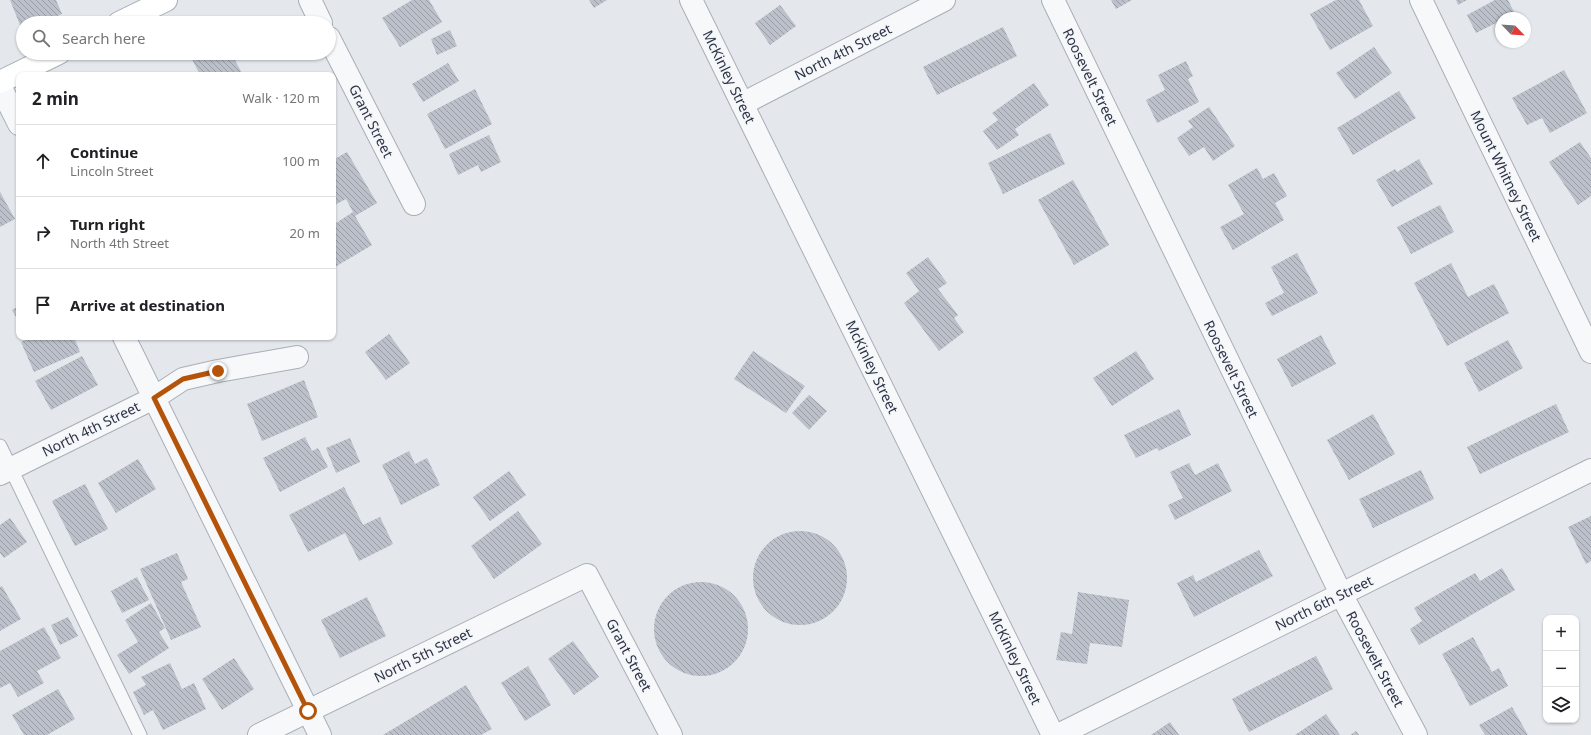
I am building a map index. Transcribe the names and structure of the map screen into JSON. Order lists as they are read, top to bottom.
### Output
{
  "streets": {
    "street": [
      "North 4th Street",
      "McKinley Street",
      "Roosevelt Street",
      "Grant Street",
      "Mount Whitney Street",
      "North 6th Street",
      "North 5th Street"
    ]
  },
  "crossings": [
    ["North 4th Street", "McKinley Street"],
    ["Roosevelt Street", "North 6th Street"],
    ["Grant Street", "North 5th Street"]
  ],
  "north": "bottom right",
  "page": {
    "search": "Search here",
    "heading": ["2 min", "Walk · 120 m"],
    "list": [
      ["Continue", "Lincoln Street", "100 m"],
      ["Turn right", "North 4th Street", "20 m"],
      "Arrive at destination"
    ],
    "map_buttons": ["+", "−"]
  }
}
